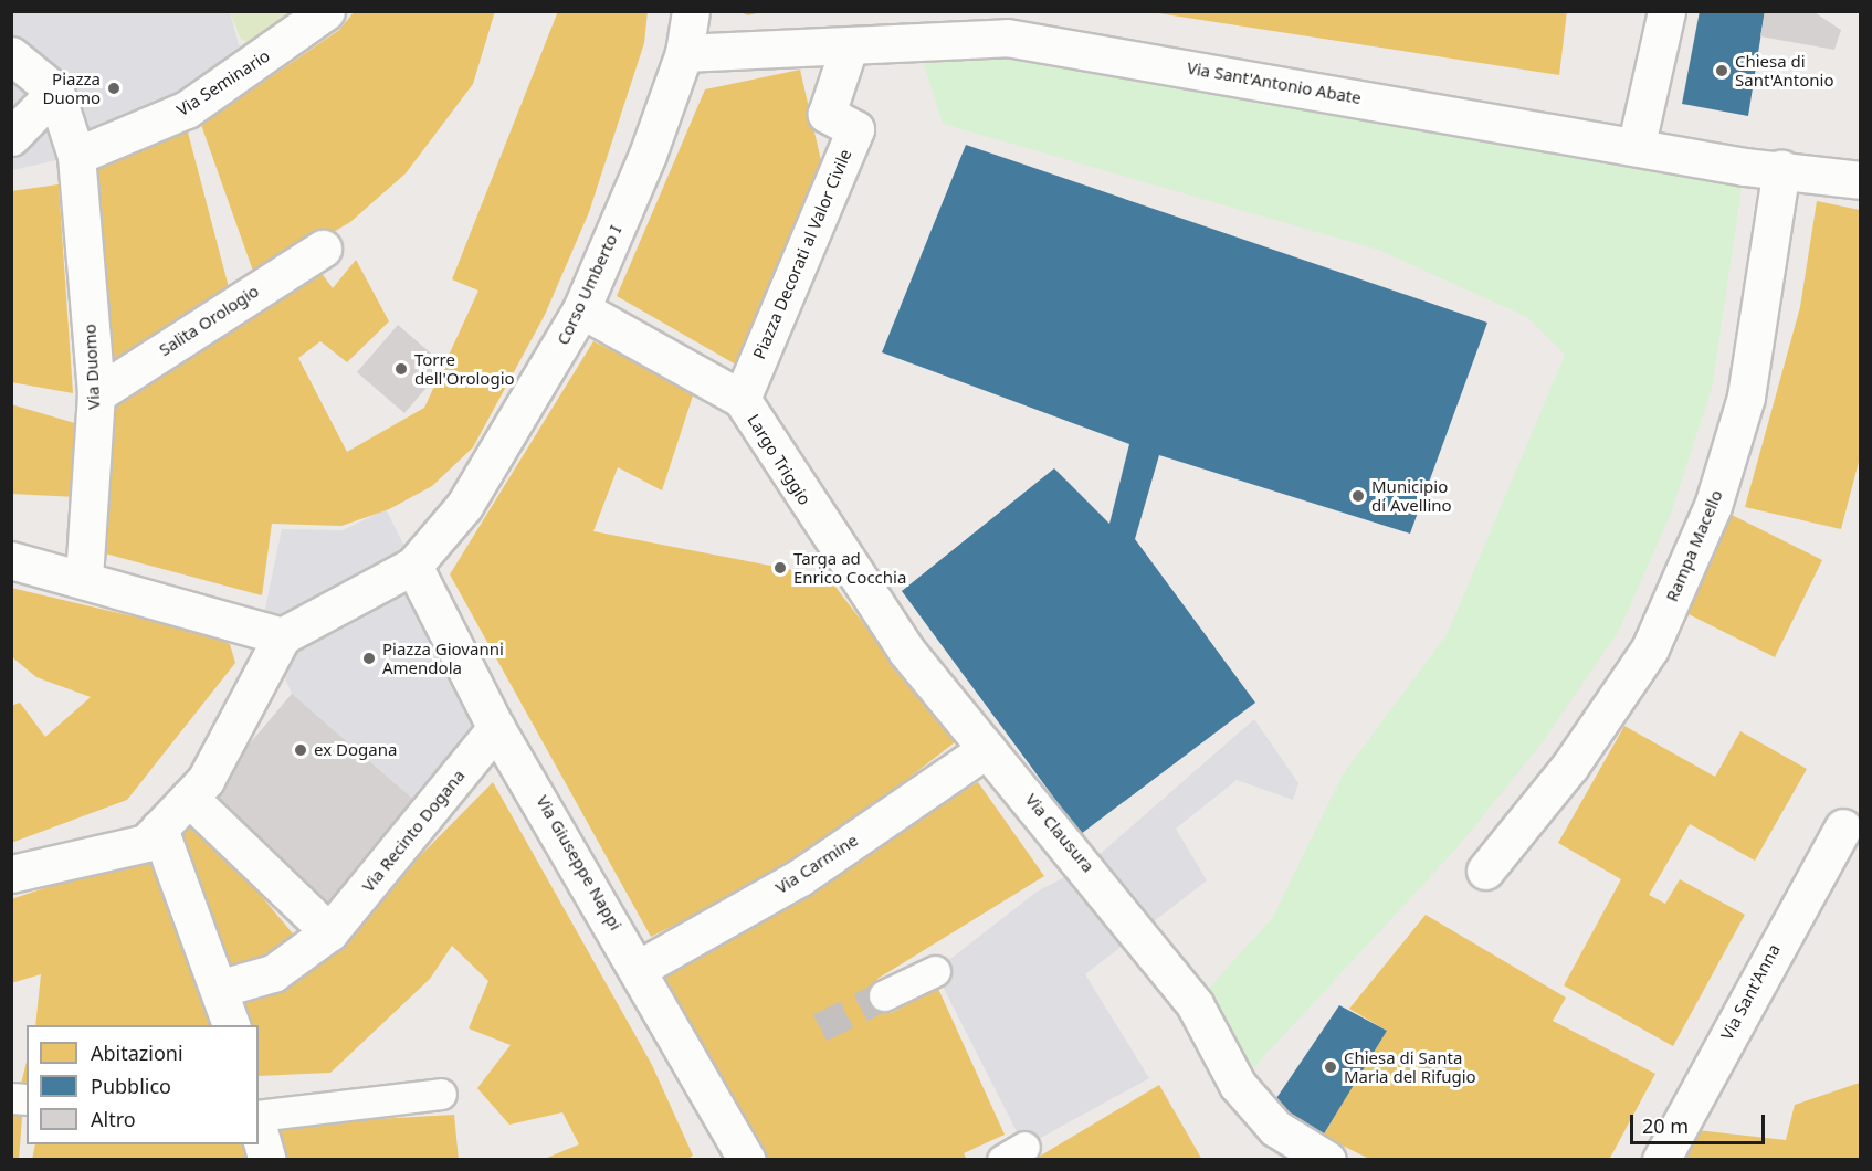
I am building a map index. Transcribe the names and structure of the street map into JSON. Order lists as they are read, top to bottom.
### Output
{
  "streets": {
    "street": [
      "Via Seminario",
      "Via Sant'Antonio Abate",
      "Piazza Decorati al Valor Civile",
      "Corso Umberto I",
      "Salita Orologio",
      "Via Duomo",
      "Largo Triggio",
      "Rampa Macello",
      "Via Recinto Dogana",
      "Via Clausura",
      "Via Giuseppe Nappi",
      "Via Carmine",
      "Via Sant'Anna"
    ]
  },
  "crossings": [
    ["Via Seminario", "Via Duomo"],
    ["Via Sant'Antonio Abate", "Piazza Decorati al Valor Civile"],
    ["Via Sant'Antonio Abate", "Corso Umberto I"],
    ["Via Sant'Antonio Abate", "Rampa Macello"],
    ["Piazza Decorati al Valor Civile", "Largo Triggio"],
    ["Corso Umberto I", "Largo Triggio"],
    ["Corso Umberto I", "Via Giuseppe Nappi"],
    ["Salita Orologio", "Via Duomo"],
    ["Largo Triggio", "Via Clausura"],
    ["Via Recinto Dogana", "Via Giuseppe Nappi"],
    ["Via Clausura", "Via Carmine"],
    ["Via Giuseppe Nappi", "Via Carmine"]
  ],
  "places": [
    "Chiesa di Sant'Antonio",
    "Piazza Duomo",
    "Torre dell'Orologio",
    "Municipio di Avellino",
    "Targa ad Enrico Cocchia",
    "Piazza Giovanni Amendola",
    "ex Dogana",
    "Chiesa di Santa Maria del Rifugio"
  ],
  "legend": ["Abitazioni", "Pubblico", "Altro"],
  "scale_bar": "20 m"
}
